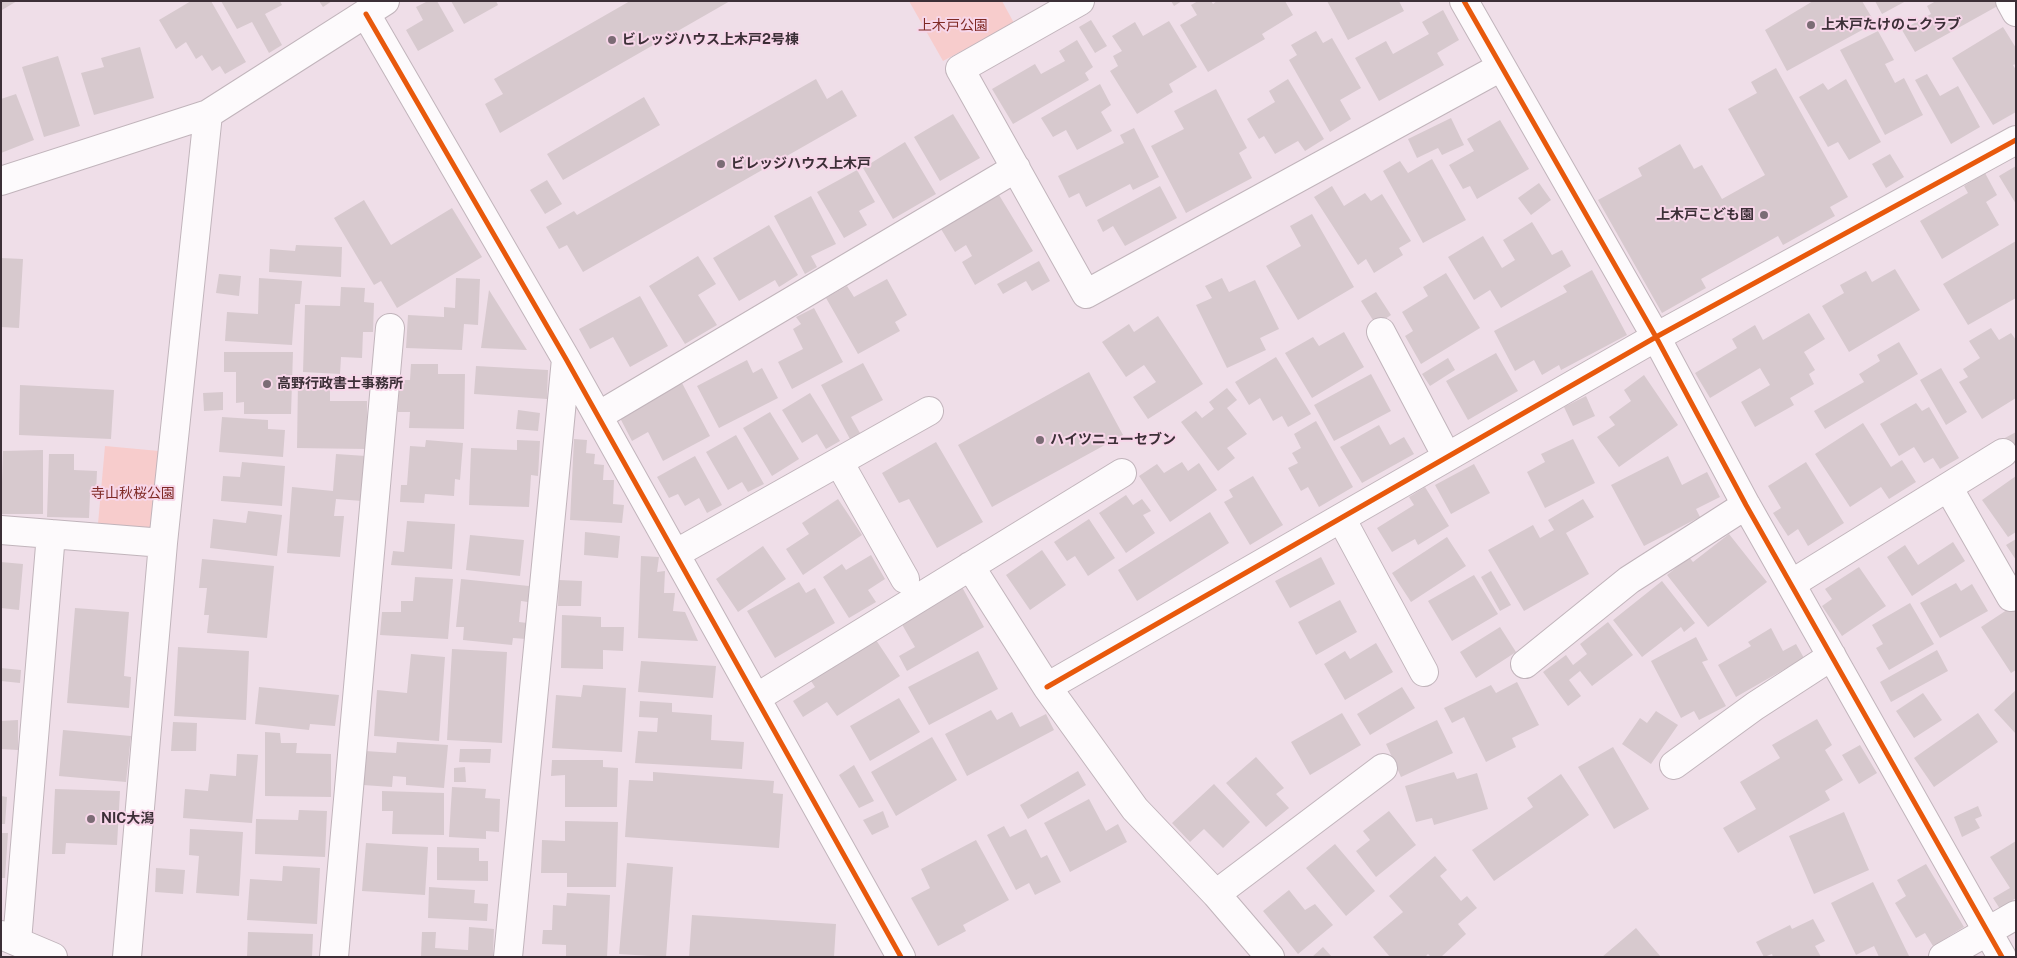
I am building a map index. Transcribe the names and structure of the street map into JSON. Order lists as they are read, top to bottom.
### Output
{
  "parks": ["上木戸公園", "寺山秋桜公園"],
  "places": [
    "上木戸たけのこクラブ",
    "ビレッジハウス上木戸2号棟",
    "ビレッジハウス上木戸",
    "上木戸こども園",
    "高野行政書士事務所",
    "ハイツニューセブン",
    "NIC大潟"
  ]
}
